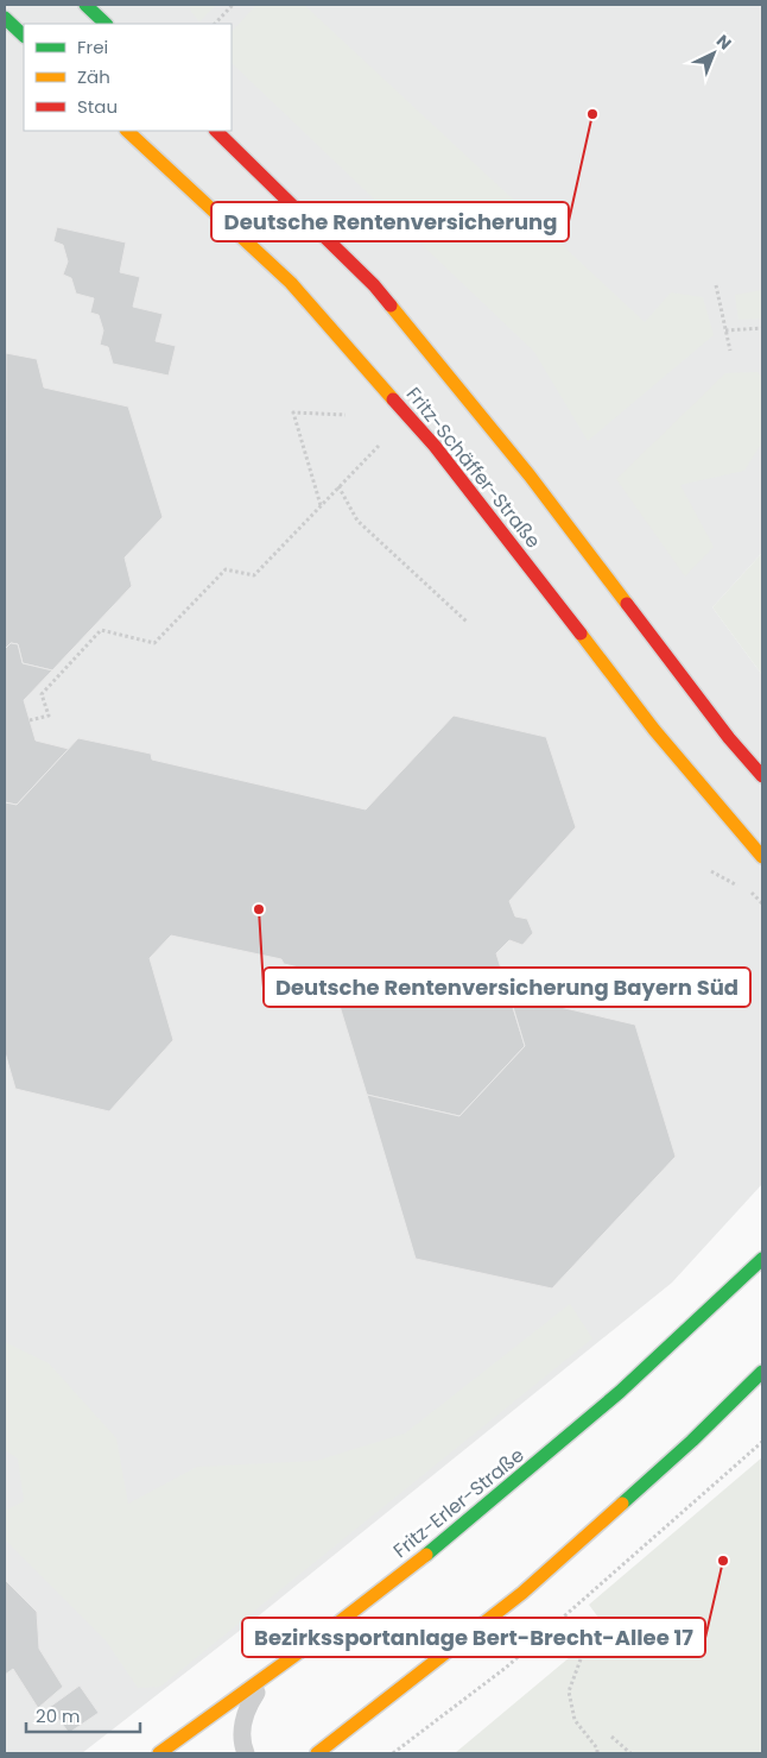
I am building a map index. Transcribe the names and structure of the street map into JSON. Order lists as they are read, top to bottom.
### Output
{
  "streets": {
    "street": ["Fritz-Schäffer-Straße", "Fritz-Erler-Straße"]
  },
  "places": ["Deutsche Rentenversicherung", "Deutsche Rentenversicherung Bayern Süd", "Bezirkssportanlage Bert-Brecht-Allee 17"],
  "legend": ["Frei", "Zäh", "Stau"],
  "scale_bar": "20 m",
  "north": "top right"
}
